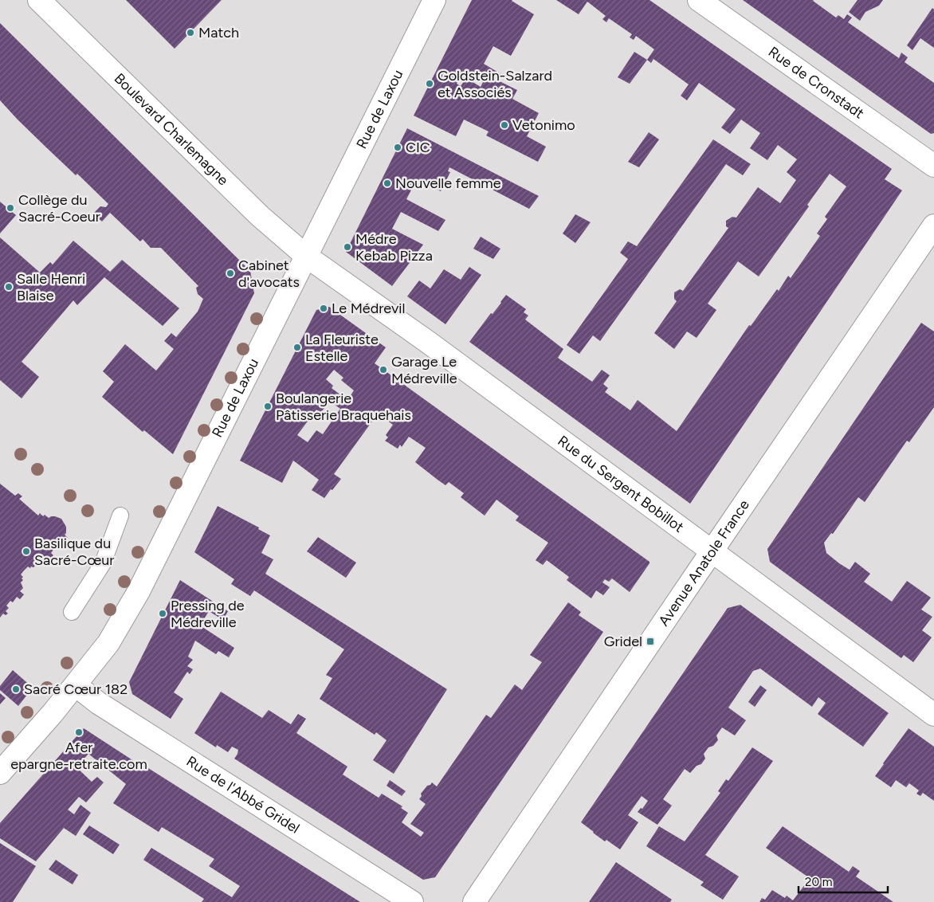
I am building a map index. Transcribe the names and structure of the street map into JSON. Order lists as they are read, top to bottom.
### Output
{
  "streets": {
    "street": [
      "Rue de Cronstadt",
      "Rue de Laxou",
      "Boulevard Charlemagne",
      "Rue du Sergent Bobillot",
      "Avenue Anatole France",
      "Rue de l'Abbé Gridel"
    ]
  },
  "crossings": [
    ["Rue de Laxou", "Boulevard Charlemagne"],
    ["Rue de Laxou", "Rue du Sergent Bobillot"],
    ["Rue de Laxou", "Rue de l'Abbé Gridel"],
    ["Boulevard Charlemagne", "Rue du Sergent Bobillot"],
    ["Rue du Sergent Bobillot", "Avenue Anatole France"]
  ],
  "places": {
    "other": [
      "Match",
      "Goldstein-Salzard et Associés",
      "Vetonimo",
      "CIC",
      "Nouvelle femme",
      "Collège du Sacré-Coeur",
      "Médre Kebab Pizza",
      "Cabinet d'avocats",
      "Salle Henri Blaise",
      "Le Médrevil",
      "La Fleuriste Estelle",
      "Garage Le Médreville",
      "Boulangerie Pâtisserie Braquehais",
      "Basilique du Sacré-Cœur",
      "Pressing de Médreville",
      "Sacré Cœur 182",
      "Afer epargne-retraite.com"
    ],
    "transit": ["Gridel"]
  },
  "scale_bar": "20 m"
}
